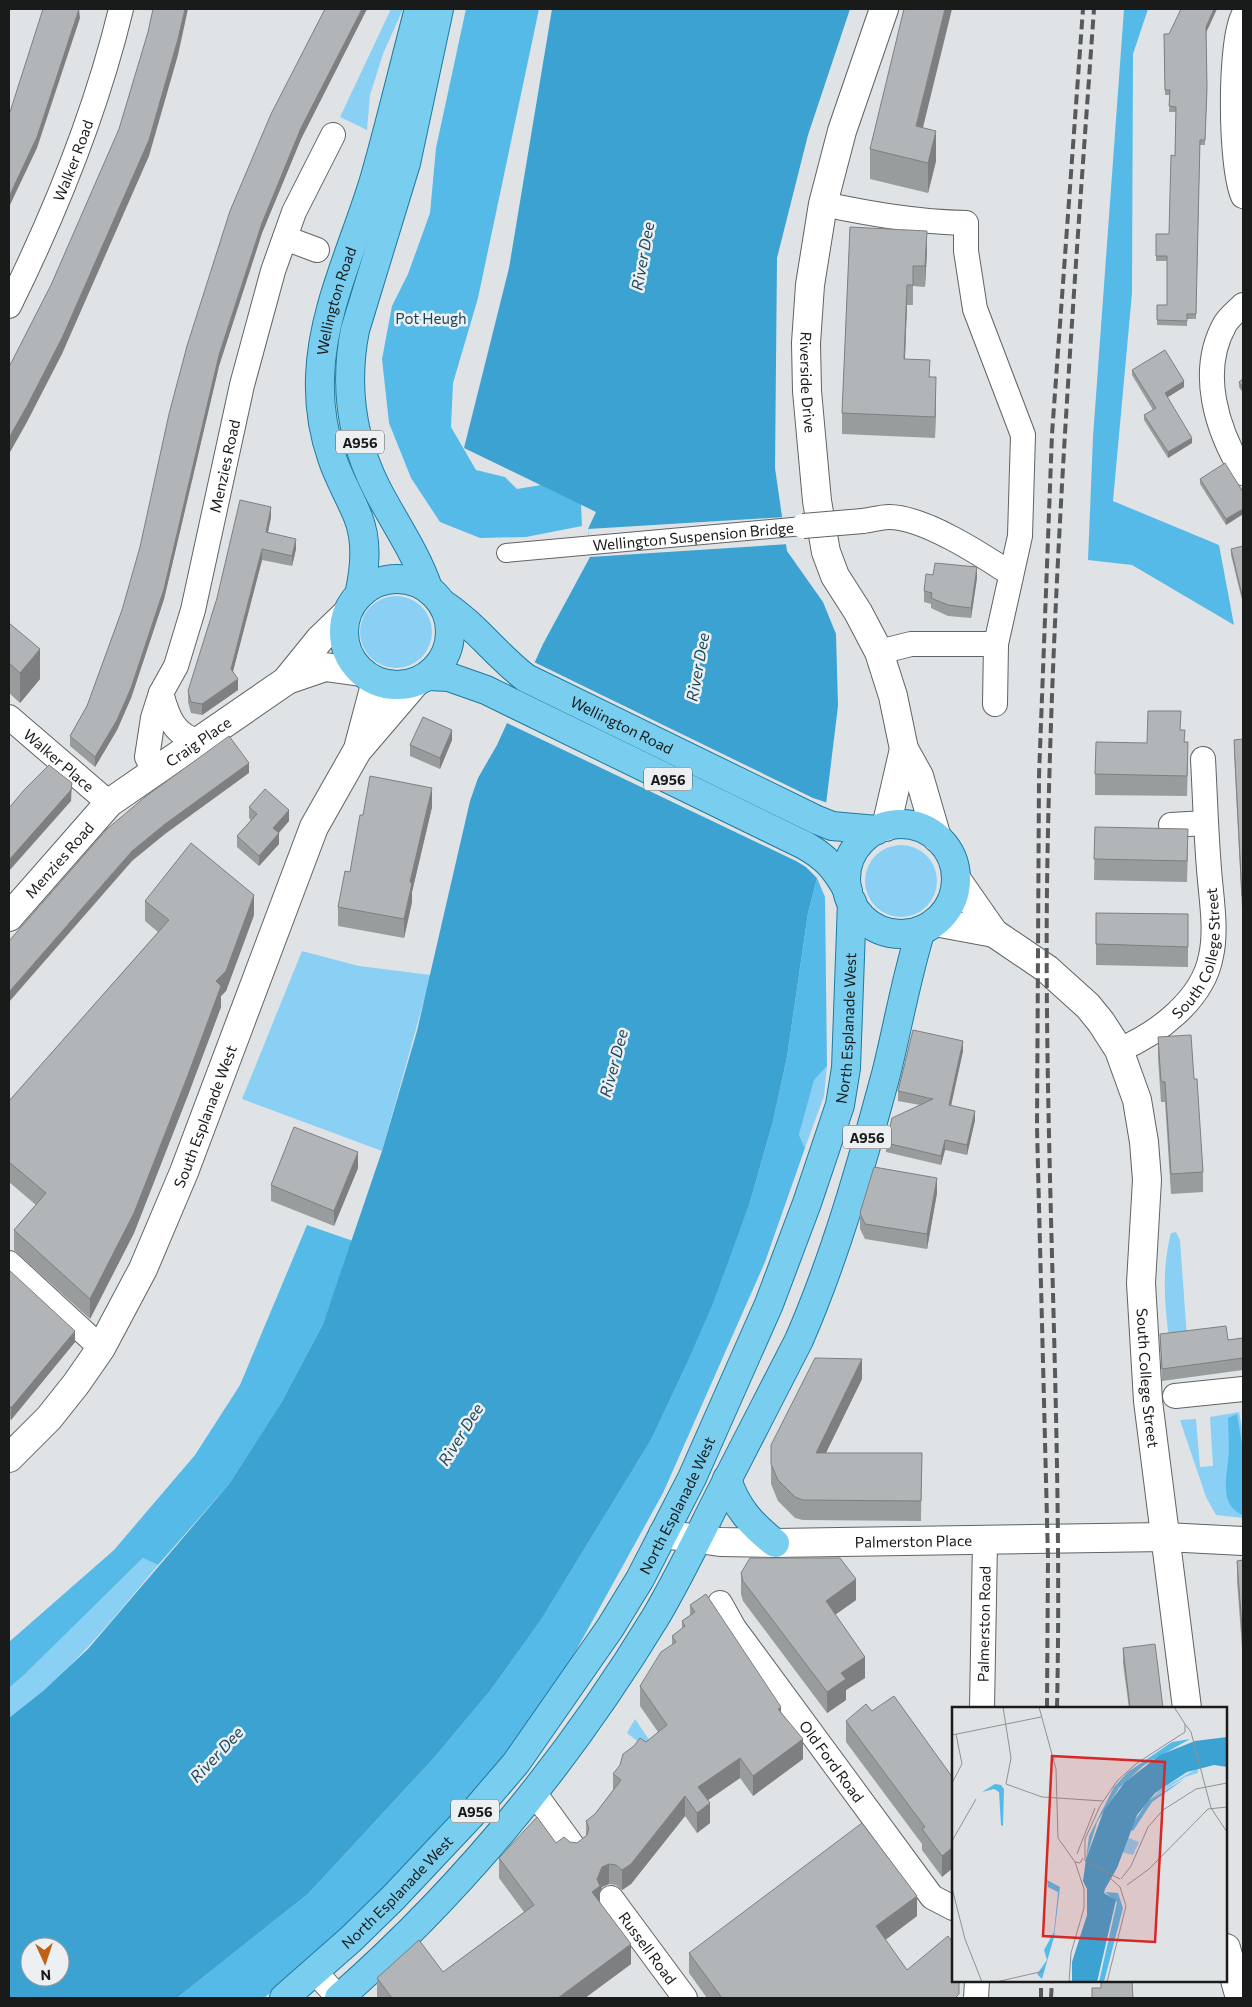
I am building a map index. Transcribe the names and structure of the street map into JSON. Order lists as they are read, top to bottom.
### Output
{
  "streets": {
    "main road": ["Wellington Road", "A956", "North Esplanade West"],
    "street": [
      "Walker Road",
      "Riverside Drive",
      "Menzies Road",
      "Wellington Suspension Bridge",
      "Craig Place",
      "Walker Place",
      "South College Street",
      "South Esplanade West",
      "Palmerston Place",
      "Palmerston Road",
      "Old Ford Road",
      "Russell Road"
    ]
  },
  "crossings": [
    ["Wellington Road", "A956"],
    ["Wellington Road", "Craig Place"],
    ["Wellington Road", "South College Street"],
    ["Wellington Road", "North Esplanade West"],
    ["Wellington Road", "South Esplanade West"],
    ["A956", "Craig Place"],
    ["A956", "South College Street"],
    ["A956", "North Esplanade West"],
    ["A956", "South Esplanade West"],
    ["A956", "Palmerston Place"],
    ["Menzies Road", "Craig Place"],
    ["Menzies Road", "Walker Place"],
    ["Craig Place", "Walker Place"],
    ["Craig Place", "South Esplanade West"],
    ["South College Street", "North Esplanade West"],
    ["South College Street", "Palmerston Place"],
    ["North Esplanade West", "Palmerston Place"],
    ["Palmerston Place", "Palmerston Road"]
  ],
  "water": ["River Dee"],
  "parks": ["Pot Heugh"],
  "north": "bottom"
}
